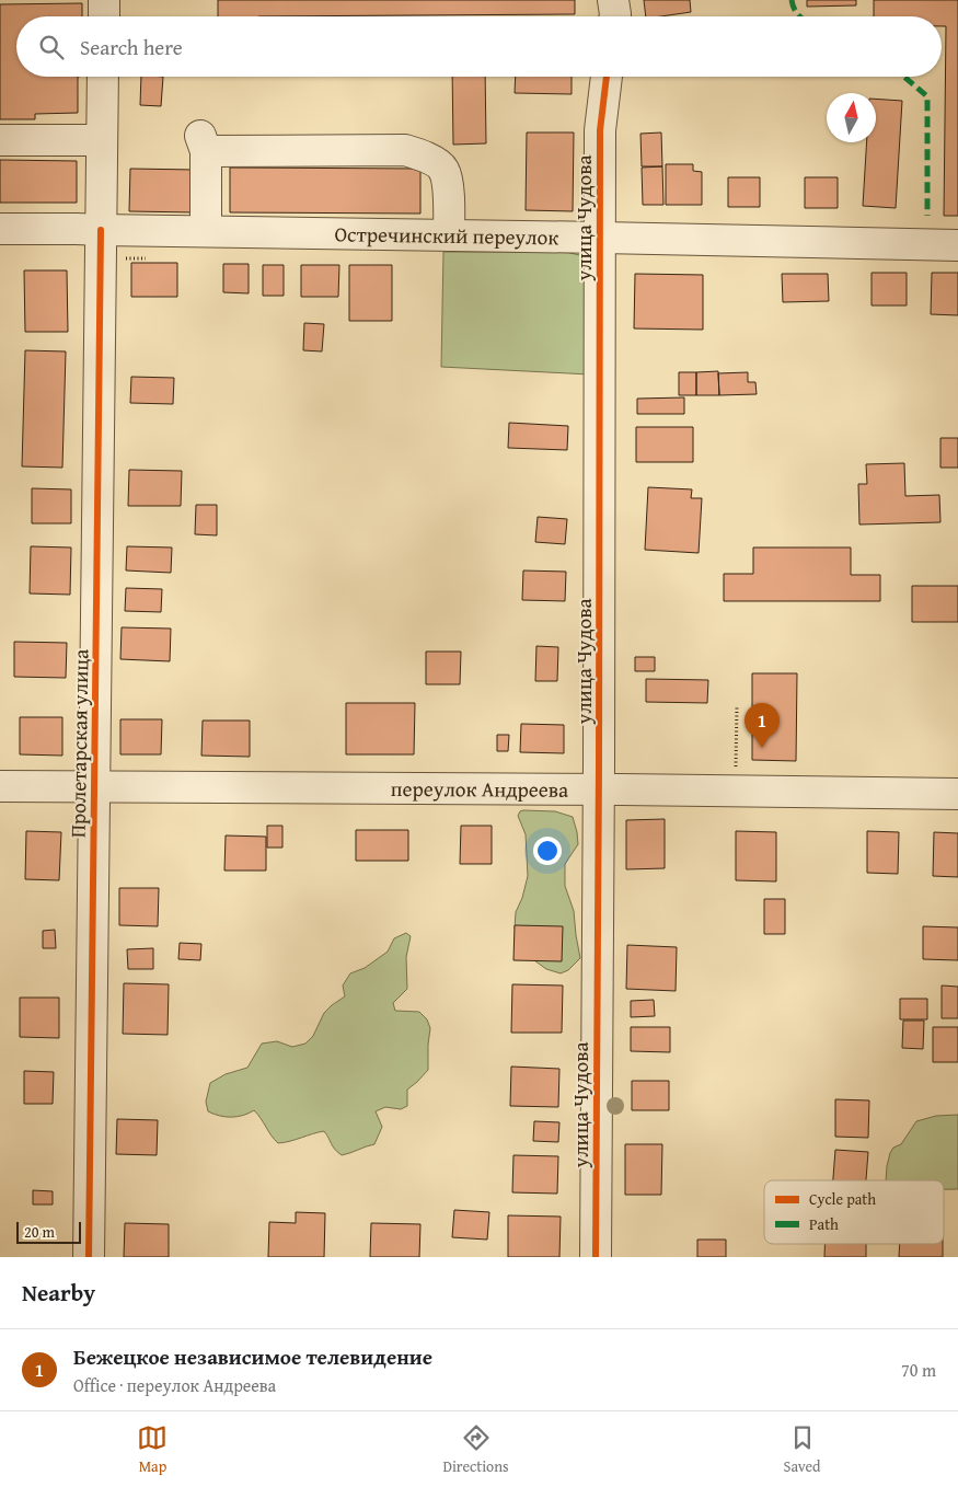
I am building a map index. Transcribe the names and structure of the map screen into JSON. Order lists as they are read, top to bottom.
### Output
{
  "streets": {
    "street": [
      "улица Чудова",
      "Остречинский переулок",
      "Пролетарская улица",
      "переулок Андреева"
    ]
  },
  "crossings": [
    ["улица Чудова", "Остречинский переулок"],
    ["улица Чудова", "переулок Андреева"],
    ["Остречинский переулок", "Пролетарская улица"],
    ["Пролетарская улица", "переулок Андреева"]
  ],
  "legend": ["Cycle path", "Path"],
  "scale_bar": "20 m",
  "north": "top",
  "page": {
    "search": "Search here",
    "pins": "1",
    "scale": "20 m",
    "heading": "Nearby",
    "list": [
      {
        "mark": "1",
        "name": "Бежецкое независимое телевидение",
        "note": "Office · переулок Андреева",
        "value": "70 m"
      }
    ],
    "nav": ["Map", "Directions", "Saved"]
  }
}
